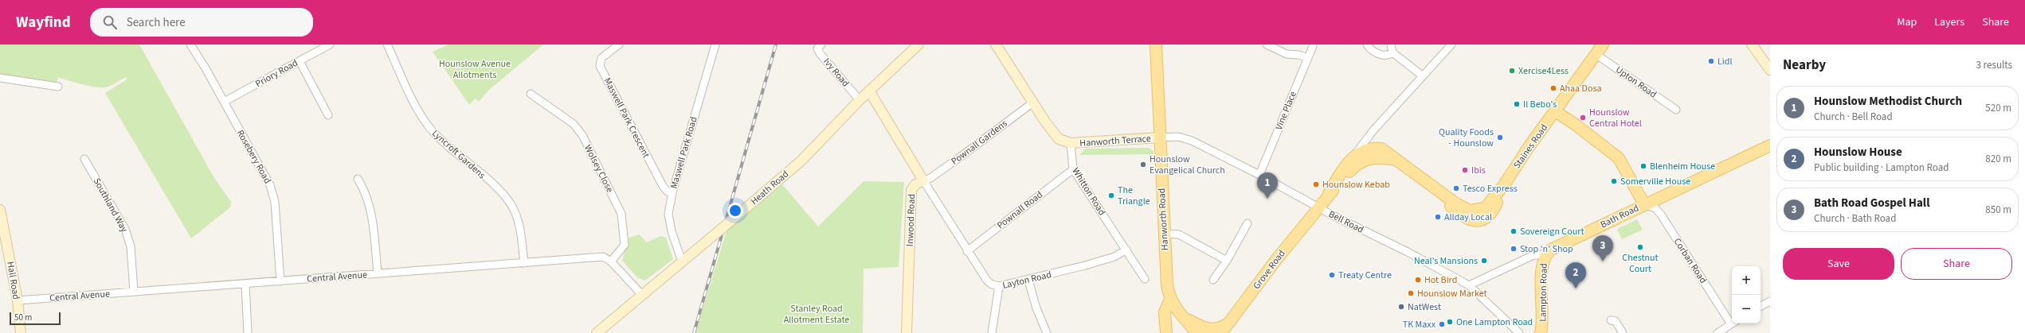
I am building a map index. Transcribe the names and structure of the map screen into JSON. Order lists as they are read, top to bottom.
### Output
{
  "streets": {
    "main road": [
      "Staines Road",
      "Bath Road",
      "Hanworth Road",
      "Grove Road",
      "Lampton Road"
    ],
    "street": [
      "Ivy Road",
      "Priory Road",
      "Upton Road",
      "Vine Place",
      "Maswell Park Crescent",
      "Hanworth Terrace",
      "Pownall Gardens",
      "Maswell Park Road",
      "Lyncroft Gardens",
      "Rosebery Road",
      "Wolsey Close",
      "Heath Road",
      "Whitton Road",
      "Southland Way",
      "Pownall Road",
      "Inwood Road",
      "Bell Road",
      "Corban Road",
      "Central Avenue",
      "Layton Road",
      "Hall Road"
    ]
  },
  "crossings": [
    ["Ivy Road", "Heath Road"],
    ["Priory Road", "Rosebery Road"],
    ["Upton Road", "Staines Road"],
    ["Vine Place", "Bell Road"],
    ["Maswell Park Crescent", "Maswell Park Road"],
    ["Hanworth Terrace", "Whitton Road"],
    ["Hanworth Terrace", "Hanworth Road"],
    ["Hanworth Terrace", "Bell Road"],
    ["Pownall Gardens", "Inwood Road"],
    ["Pownall Gardens", "Layton Road"],
    ["Staines Road", "Bell Road"],
    ["Staines Road", "Grove Road"],
    ["Maswell Park Road", "Heath Road"],
    ["Lyncroft Gardens", "Central Avenue"],
    ["Rosebery Road", "Central Avenue"],
    ["Wolsey Close", "Central Avenue"],
    ["Whitton Road", "Pownall Road"],
    ["Whitton Road", "Layton Road"],
    ["Southland Way", "Central Avenue"],
    ["Pownall Road", "Layton Road"],
    ["Bath Road", "Bell Road"],
    ["Bath Road", "Corban Road"],
    ["Bath Road", "Lampton Road"],
    ["Hanworth Road", "Bell Road"],
    ["Inwood Road", "Layton Road"],
    ["Bell Road", "Grove Road"],
    ["Central Avenue", "Hall Road"]
  ],
  "parks": ["Hounslow Avenue Allotments", "Stanley Road Allotment Estate"],
  "places": [
    "Lidl",
    "Xercise4Less",
    "Ahaa Dosa",
    "Il Bebo's",
    "Hounslow Central Hotel",
    "Quality Foods - Hounslow",
    "Hounslow Evangelical Church",
    "Blenheim House",
    "Ibis",
    "Somerville House",
    "Hounslow Kebab",
    "Tesco Express",
    "The Triangle",
    "Allday Local",
    "Sovereign Court",
    "Chestnut Court",
    "Stop 'n' Shop",
    "Neal’s Mansions",
    "Treaty Centre",
    "Hot Bird",
    "Hounslow Market",
    "NatWest",
    "One Lampton Road",
    "TK Maxx"
  ],
  "scale_bar": "50 m",
  "page": {
    "header": "Wayfind",
    "search": "Search here",
    "nav": ["Map", "Layers", "Share"],
    "heading": ["Nearby", "3 results"],
    "list": [
      {
        "mark": "1",
        "name": "Hounslow Methodist Church",
        "note": "Church · Bell Road",
        "value": "520 m"
      },
      {
        "mark": "2",
        "name": "Hounslow House",
        "note": "Public building · Lampton Road",
        "value": "820 m"
      },
      {
        "mark": "3",
        "name": "Bath Road Gospel Hall",
        "note": "Church · Bath Road",
        "value": "850 m"
      }
    ],
    "pins": ["1", "3", "2"],
    "buttons": ["Save", "Share"],
    "map_buttons": ["+", "−"],
    "scale": "50 m"
  }
}
